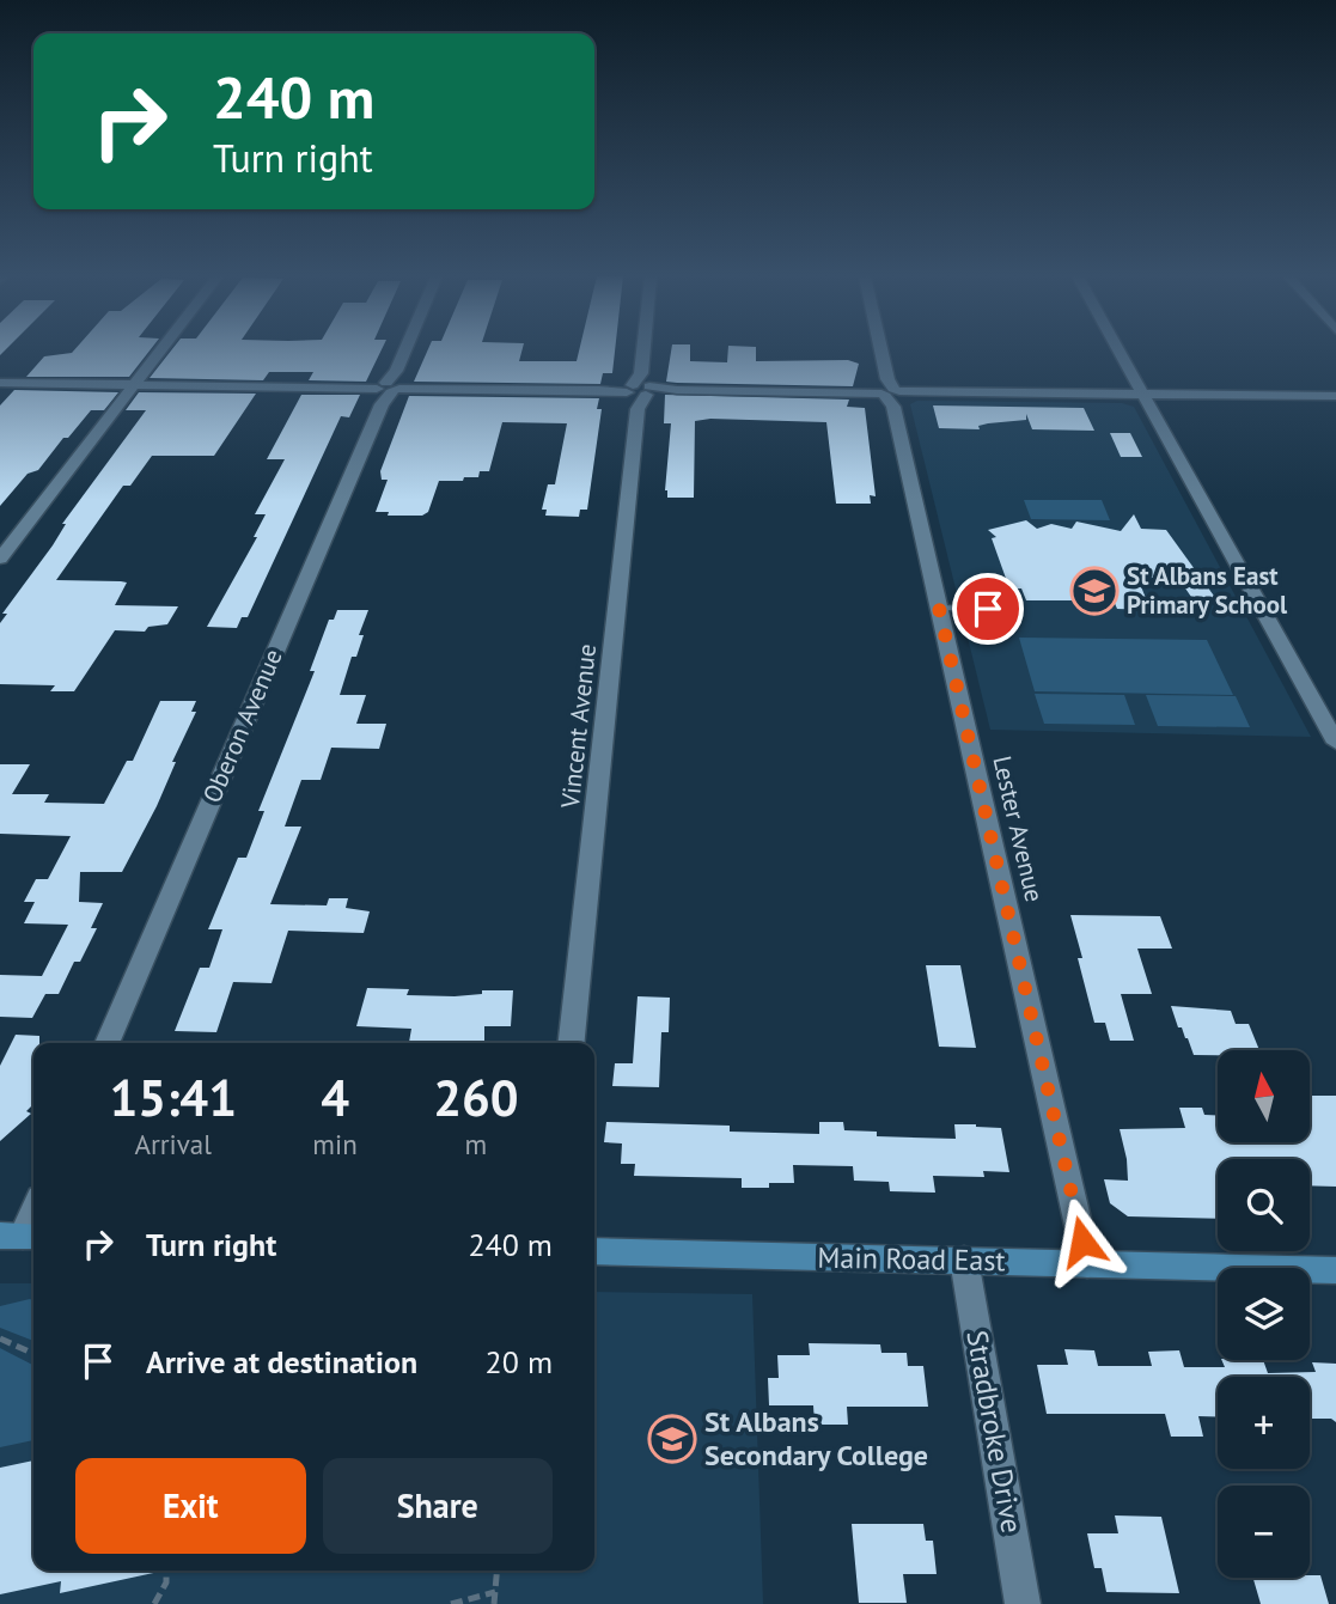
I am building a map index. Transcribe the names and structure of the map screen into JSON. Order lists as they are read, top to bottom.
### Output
{
  "streets": {
    "main road": ["Main Road East"],
    "street": [
      "Oberon Avenue",
      "Vincent Avenue",
      "Lester Avenue",
      "Stradbroke Drive"
    ]
  },
  "crossings": [
    ["Lester Avenue", "Main Road East"],
    ["Main Road East", "Stradbroke Drive"]
  ],
  "places": {
    "school or university": ["St Albans East Primary School", "St Albans Secondary College"]
  },
  "north": "top",
  "page": {
    "turn": ["240 m", "Turn right"],
    "eta": [
      "15:41",
      "Arrival",
      "4",
      "min",
      "260",
      "m"
    ],
    "map_buttons": ["+", "−"],
    "list": [
      {
        "name": "Turn right",
        "value": "240 m"
      },
      {
        "name": "Arrive at destination",
        "value": "20 m"
      }
    ],
    "buttons": ["Exit", "Share"]
  }
}
